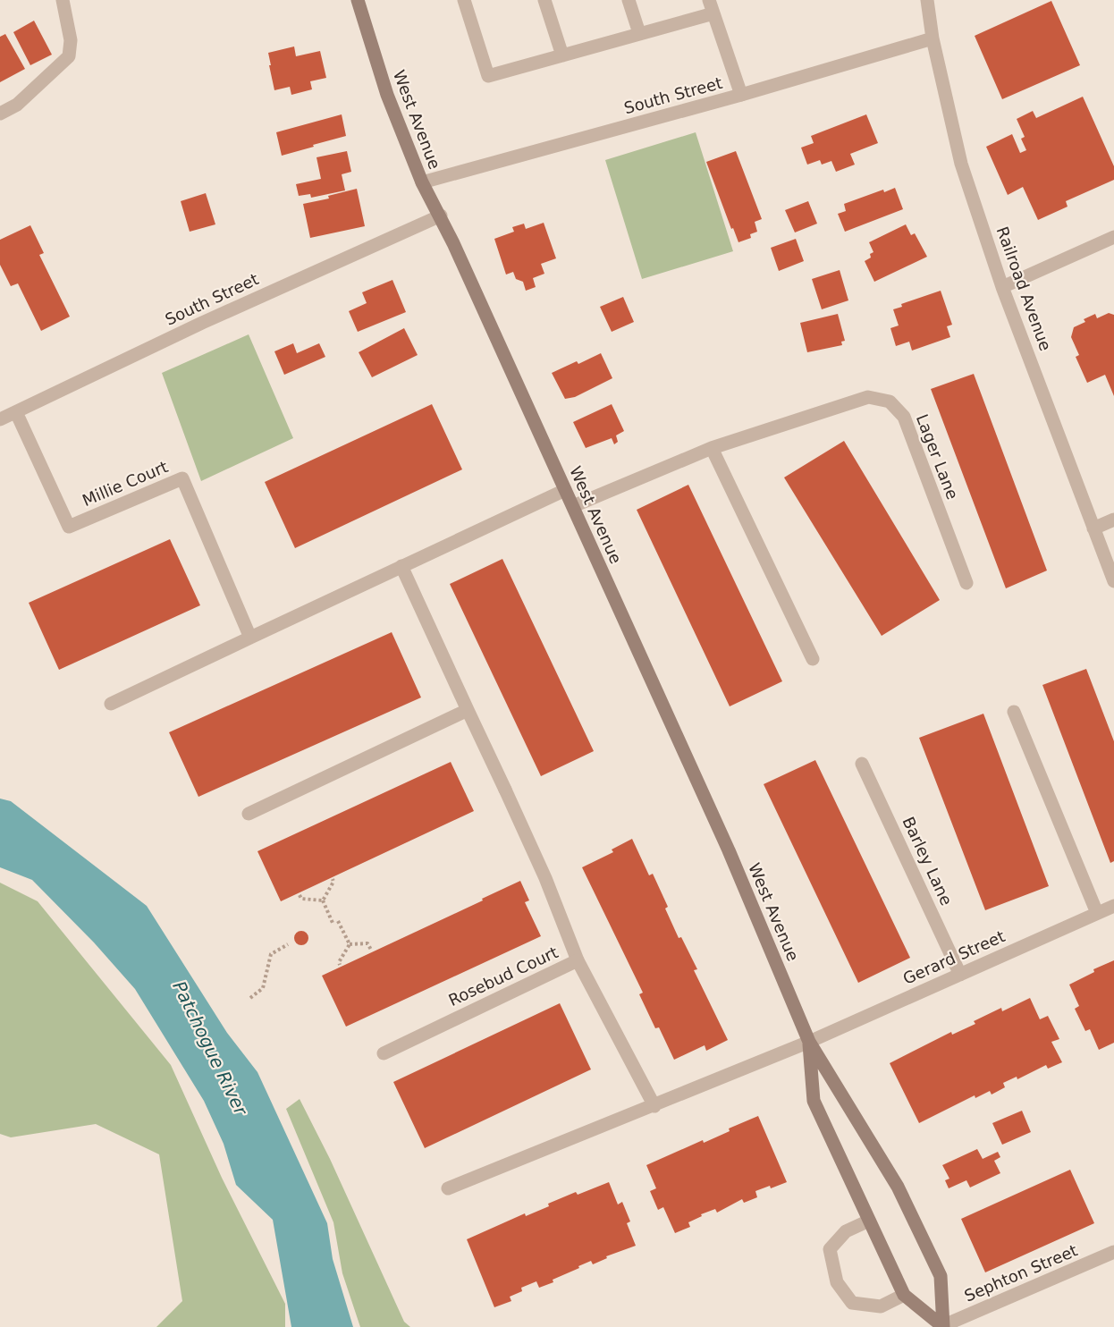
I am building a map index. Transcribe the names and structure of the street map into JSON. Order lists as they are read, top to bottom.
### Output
{
  "streets": {
    "main road": ["West Avenue"],
    "street": [
      "South Street",
      "Railroad Avenue",
      "Lager Lane",
      "Millie Court",
      "Barley Lane",
      "Gerard Street",
      "Rosebud Court",
      "Sephton Street"
    ]
  },
  "crossings": [
    ["South Street", "West Avenue"],
    ["South Street", "Railroad Avenue"],
    ["South Street", "Millie Court"],
    ["West Avenue", "Lager Lane"],
    ["West Avenue", "Gerard Street"],
    ["West Avenue", "Sephton Street"],
    ["Barley Lane", "Gerard Street"]
  ],
  "water": ["Patchogue River"]
}
